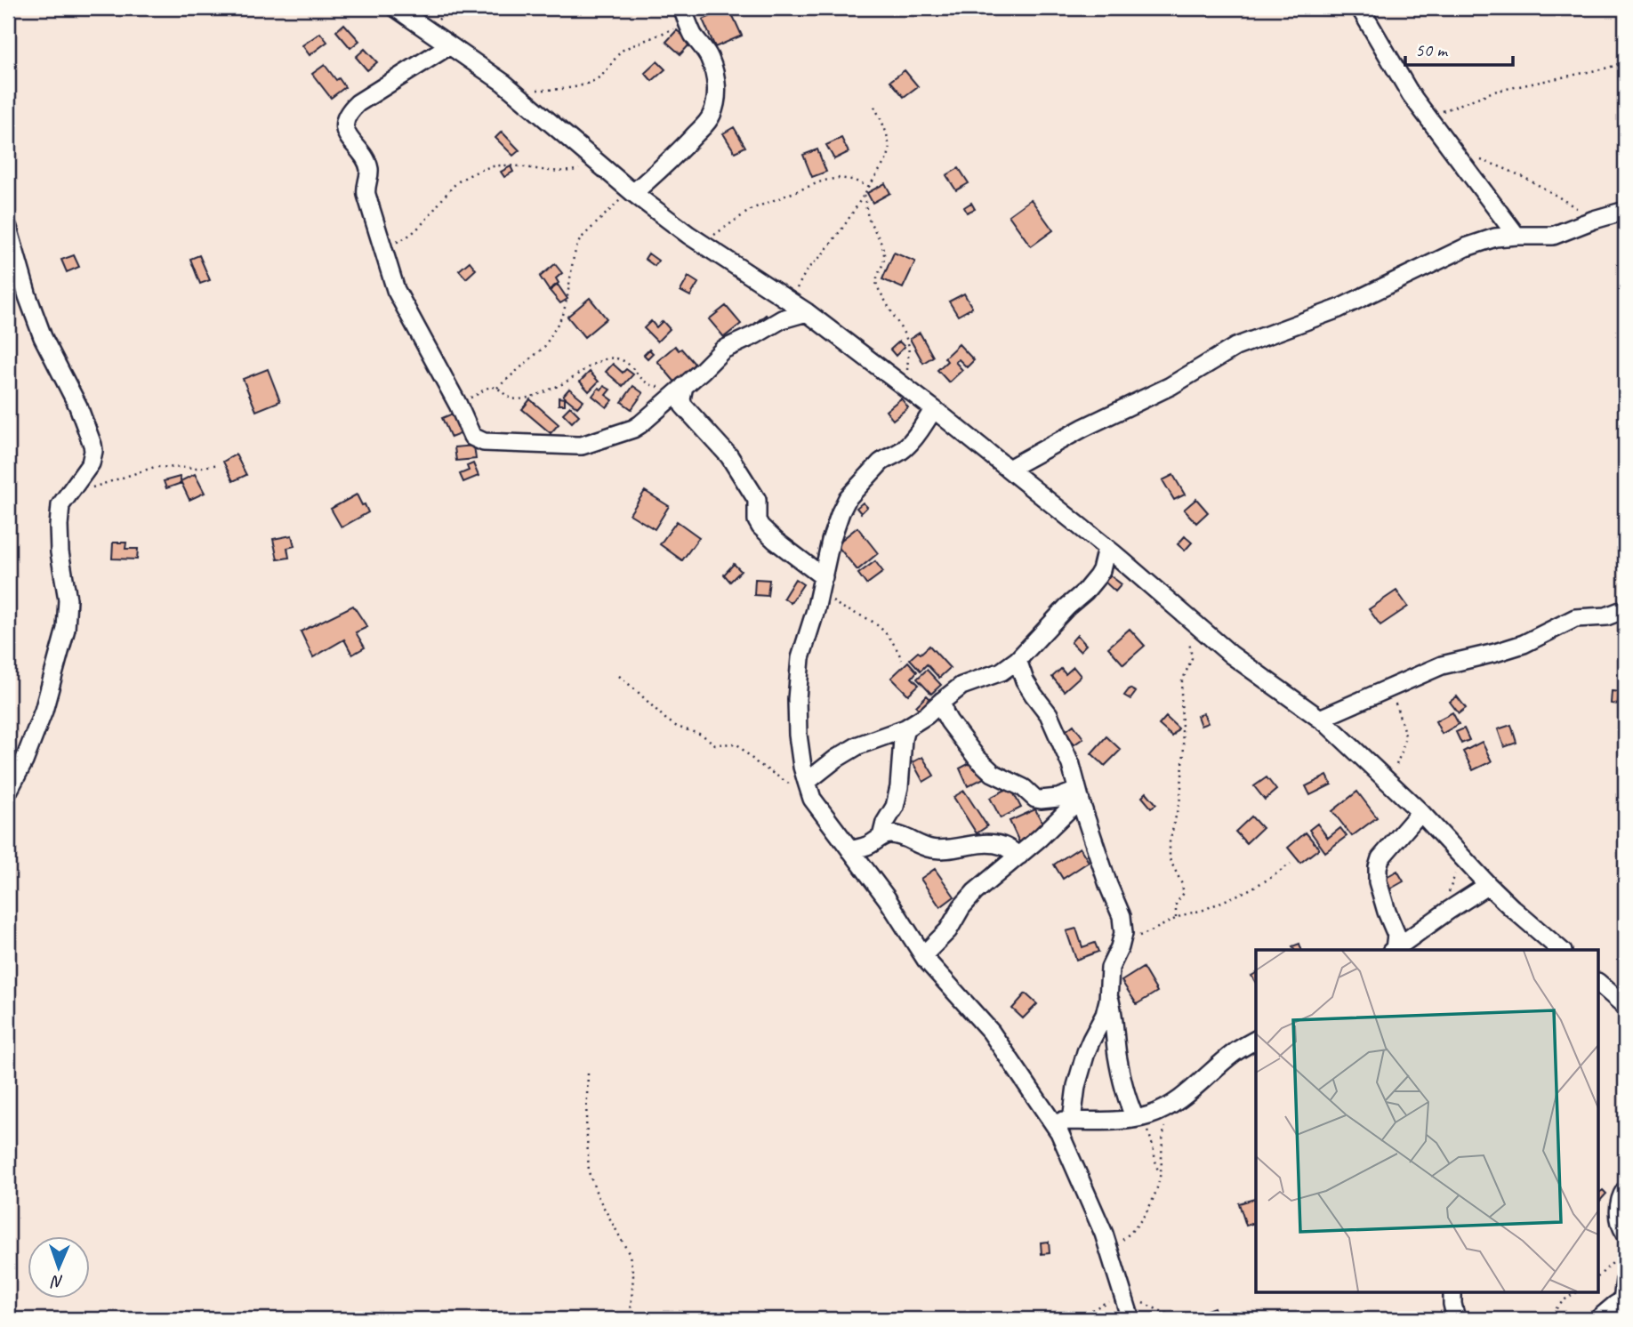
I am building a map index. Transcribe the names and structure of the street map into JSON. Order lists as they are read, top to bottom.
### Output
{
  "scale_bar": "50 m",
  "north": "bottom"
}
